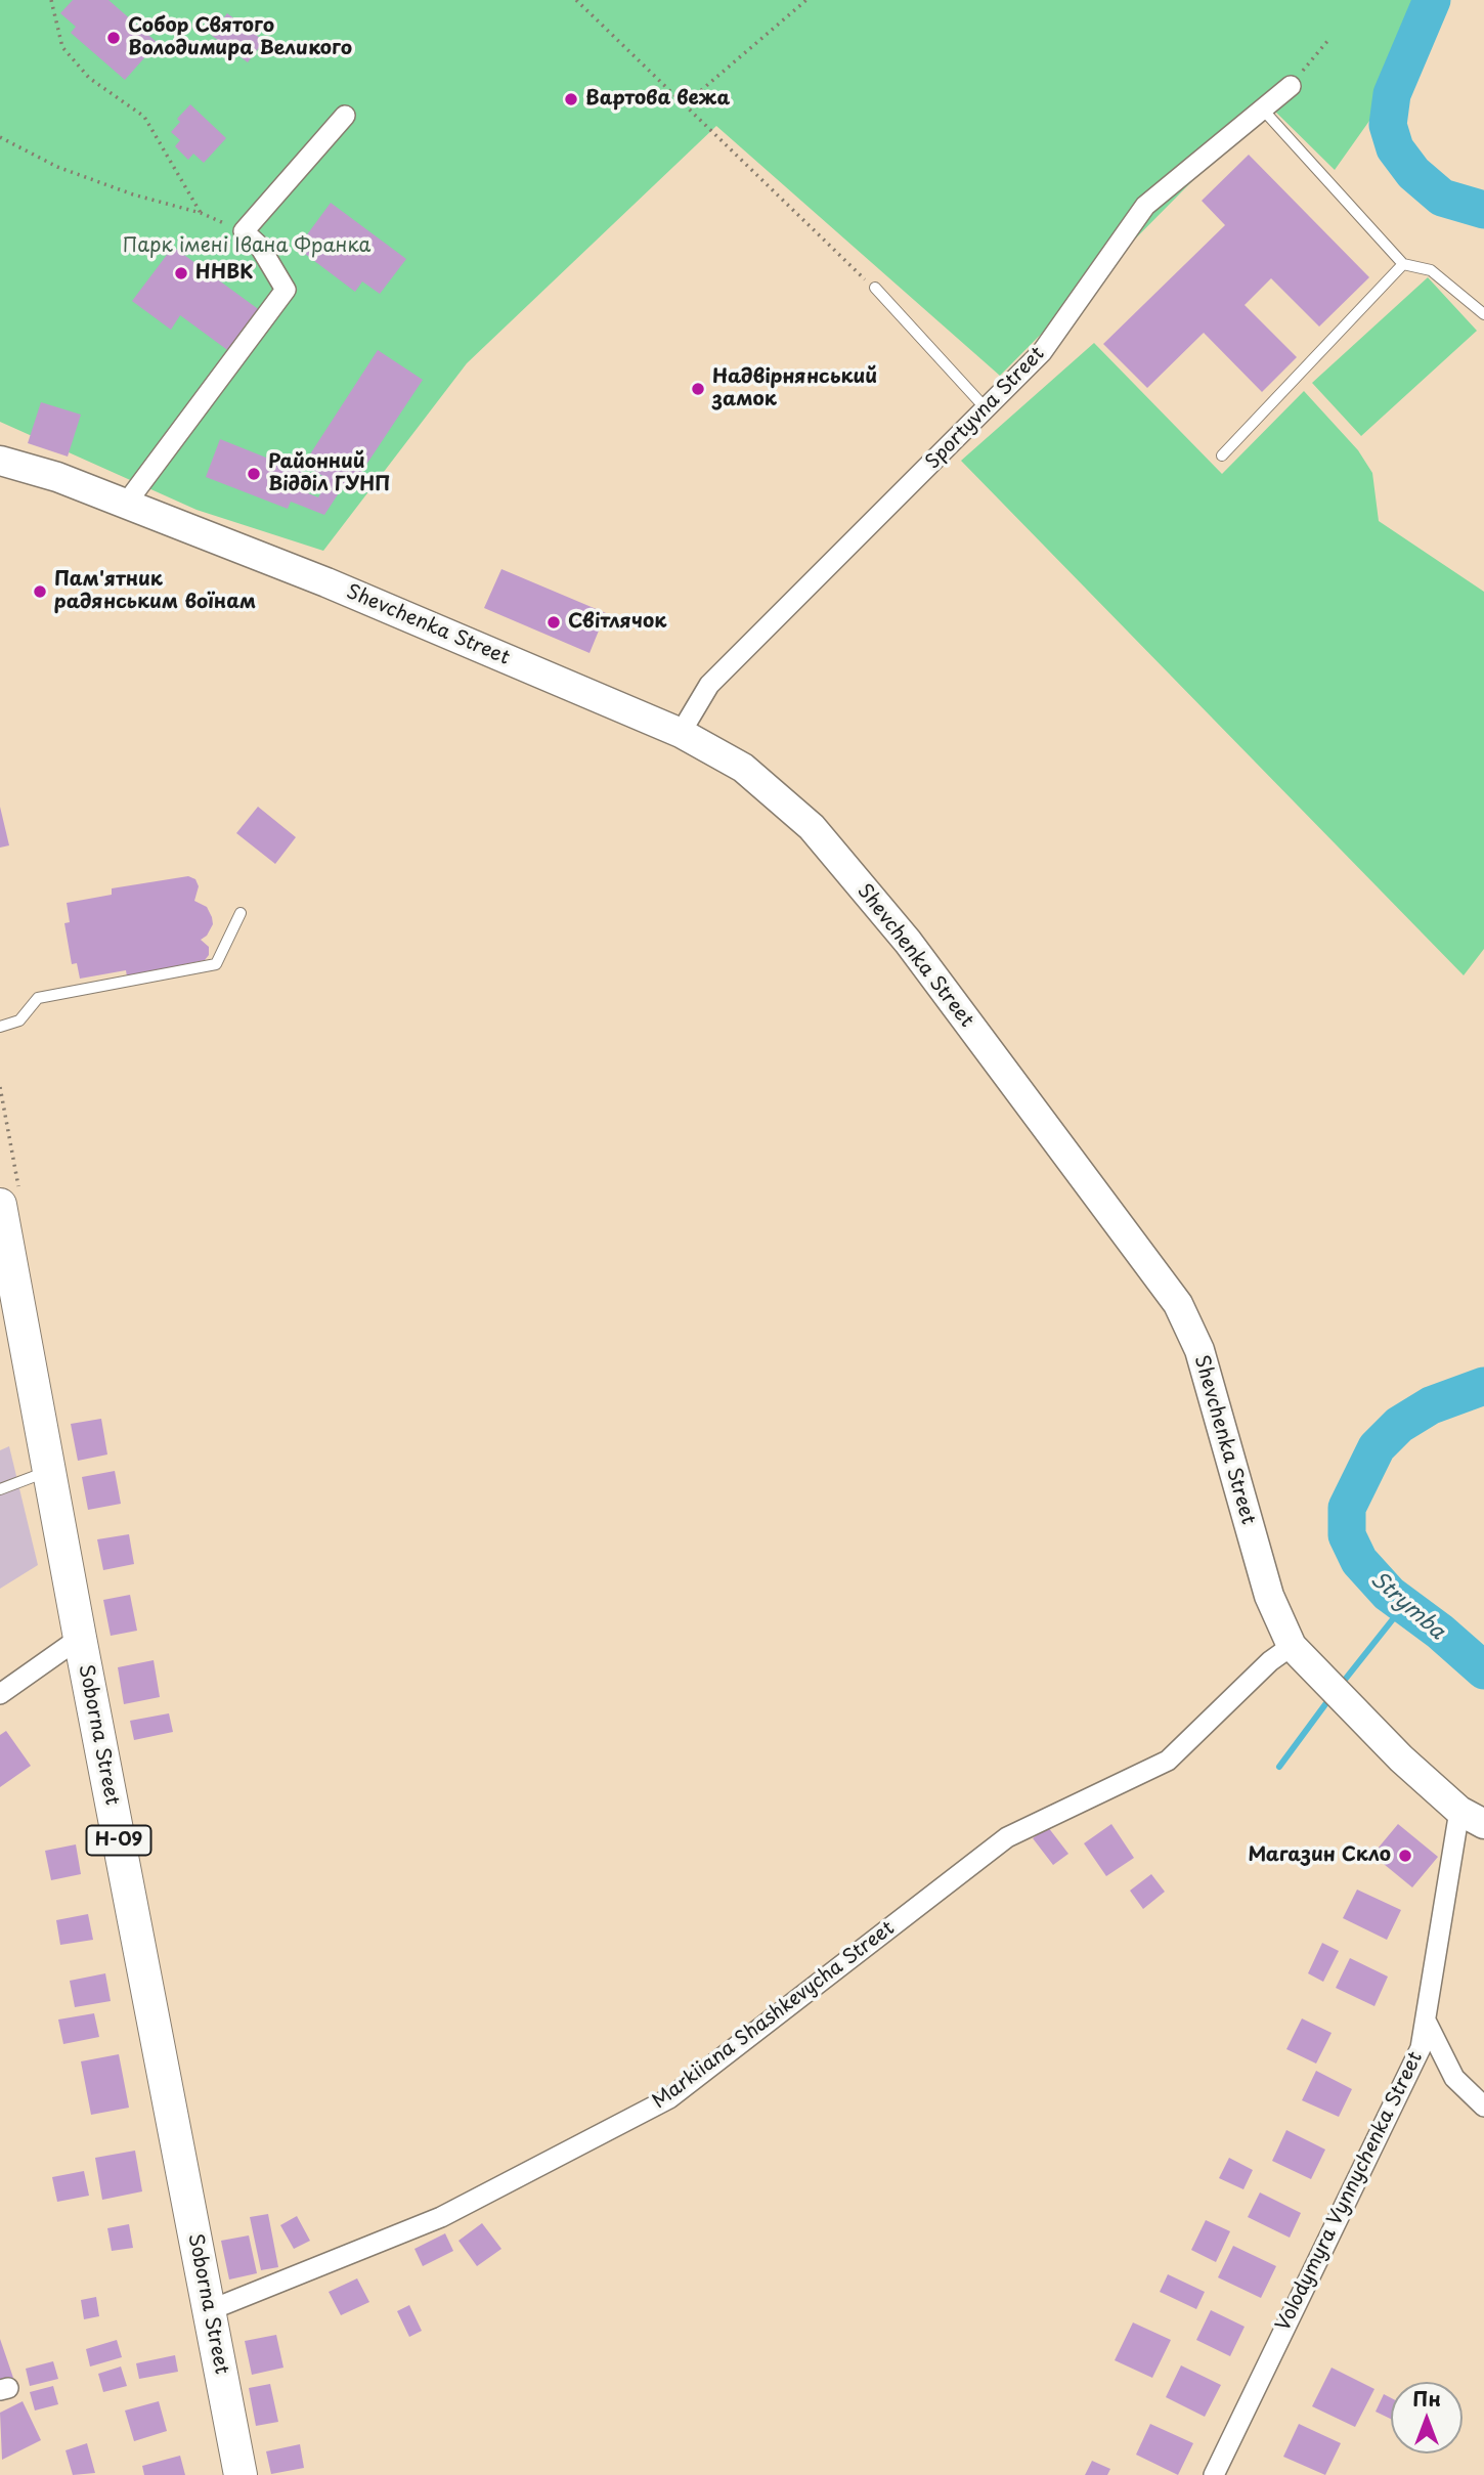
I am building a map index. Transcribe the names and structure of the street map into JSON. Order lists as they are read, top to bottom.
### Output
{
  "streets": {
    "main road": ["Soborna Street", "Н-09"],
    "street": [
      "Sportyvna Street",
      "Shevchenka Street",
      "Markiiana Shashkevycha Street",
      "Volodymyra Vynnychenka Street"
    ]
  },
  "crossings": [
    ["Sportyvna Street", "Shevchenka Street"],
    ["Shevchenka Street", "Markiiana Shashkevycha Street"],
    ["Shevchenka Street", "Volodymyra Vynnychenka Street"],
    ["Soborna Street", "Markiiana Shashkevycha Street"]
  ],
  "water": ["Strymba"],
  "parks": ["Парк імені Івана Франка"],
  "places": [
    "Собор Святого Володимира Великого",
    "Вартова вежа",
    "ННВК",
    "Надвірнянський замок",
    "Районний Відділ ГУНП",
    "Пам'ятник радянським воїнам",
    "Світлячок",
    "Магазин Скло"
  ],
  "north": "top"
}
